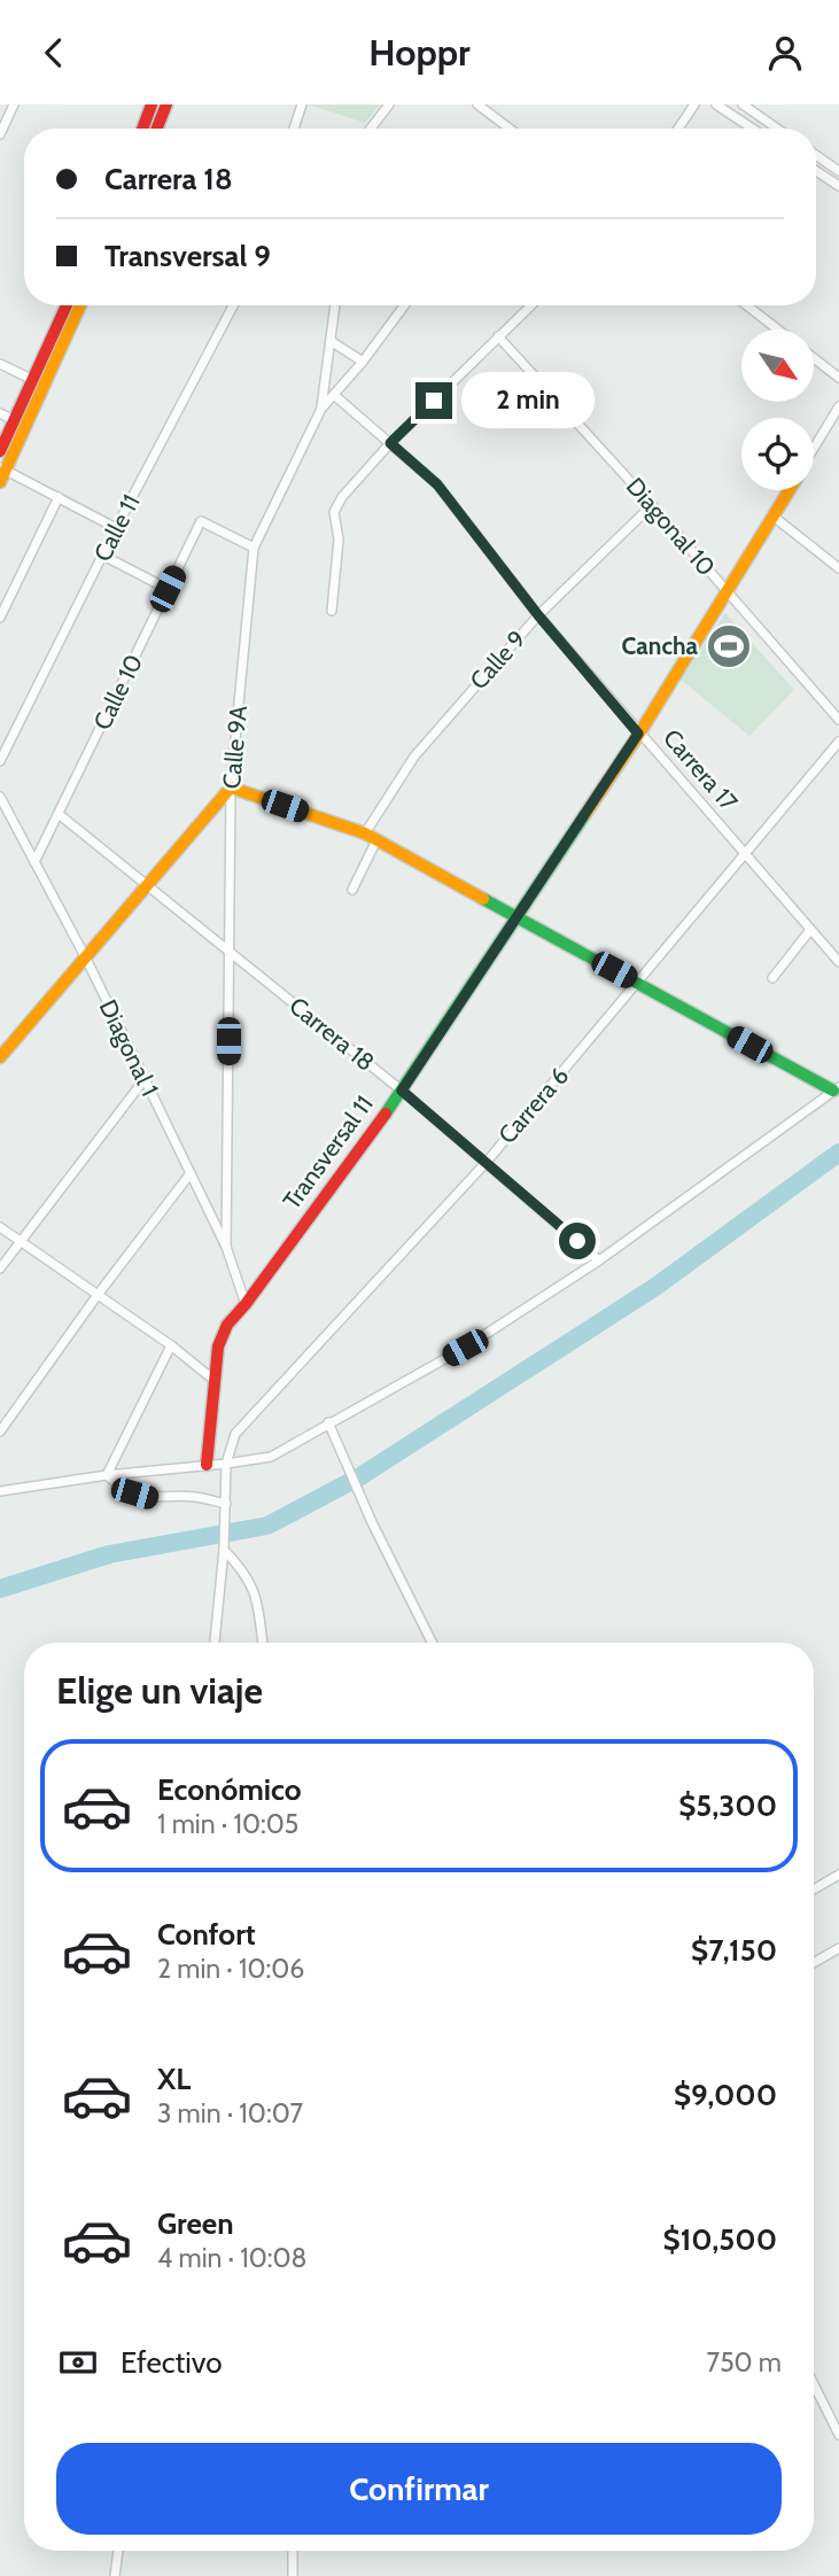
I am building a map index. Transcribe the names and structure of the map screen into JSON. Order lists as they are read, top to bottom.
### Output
{
  "streets": {
    "street": [
      "Diagonal 10",
      "Calle 11",
      "Calle 9",
      "Calle 10",
      "Calle 9A",
      "Carrera 17",
      "Carrera 18",
      "Diagonal 1",
      "Carrera 6",
      "Transversal 11"
    ]
  },
  "crossings": [
    ["Diagonal 10", "Calle 9"],
    ["Diagonal 10", "Transversal 11"],
    ["Calle 9", "Carrera 17"],
    ["Calle 10", "Calle 9A"],
    ["Calle 10", "Carrera 18"],
    ["Calle 10", "Diagonal 1"],
    ["Calle 9A", "Carrera 17"],
    ["Calle 9A", "Carrera 18"],
    ["Calle 9A", "Diagonal 1"],
    ["Carrera 17", "Carrera 6"],
    ["Carrera 17", "Transversal 11"],
    ["Carrera 18", "Carrera 6"],
    ["Carrera 18", "Transversal 11"],
    ["Diagonal 1", "Transversal 11"]
  ],
  "places": {
    "sports": ["Cancha"]
  },
  "north": "bottom right",
  "page": {
    "header": "Hoppr",
    "banner": ["Carrera 18", "Transversal 9"],
    "bubble": "2 min",
    "heading": "Elige un viaje",
    "list": [
      {
        "name": "Económico",
        "note": "1 min · 10:05",
        "value": "$5,300"
      },
      {
        "name": "Confort",
        "note": "2 min · 10:06",
        "value": "$7,150"
      },
      {
        "name": "XL",
        "note": "3 min · 10:07",
        "value": "$9,000"
      },
      {
        "name": "Green",
        "note": "4 min · 10:08",
        "value": "$10,500"
      }
    ],
    "pay": ["Efectivo", "750 m"],
    "buttons": "Confirmar"
  }
}
